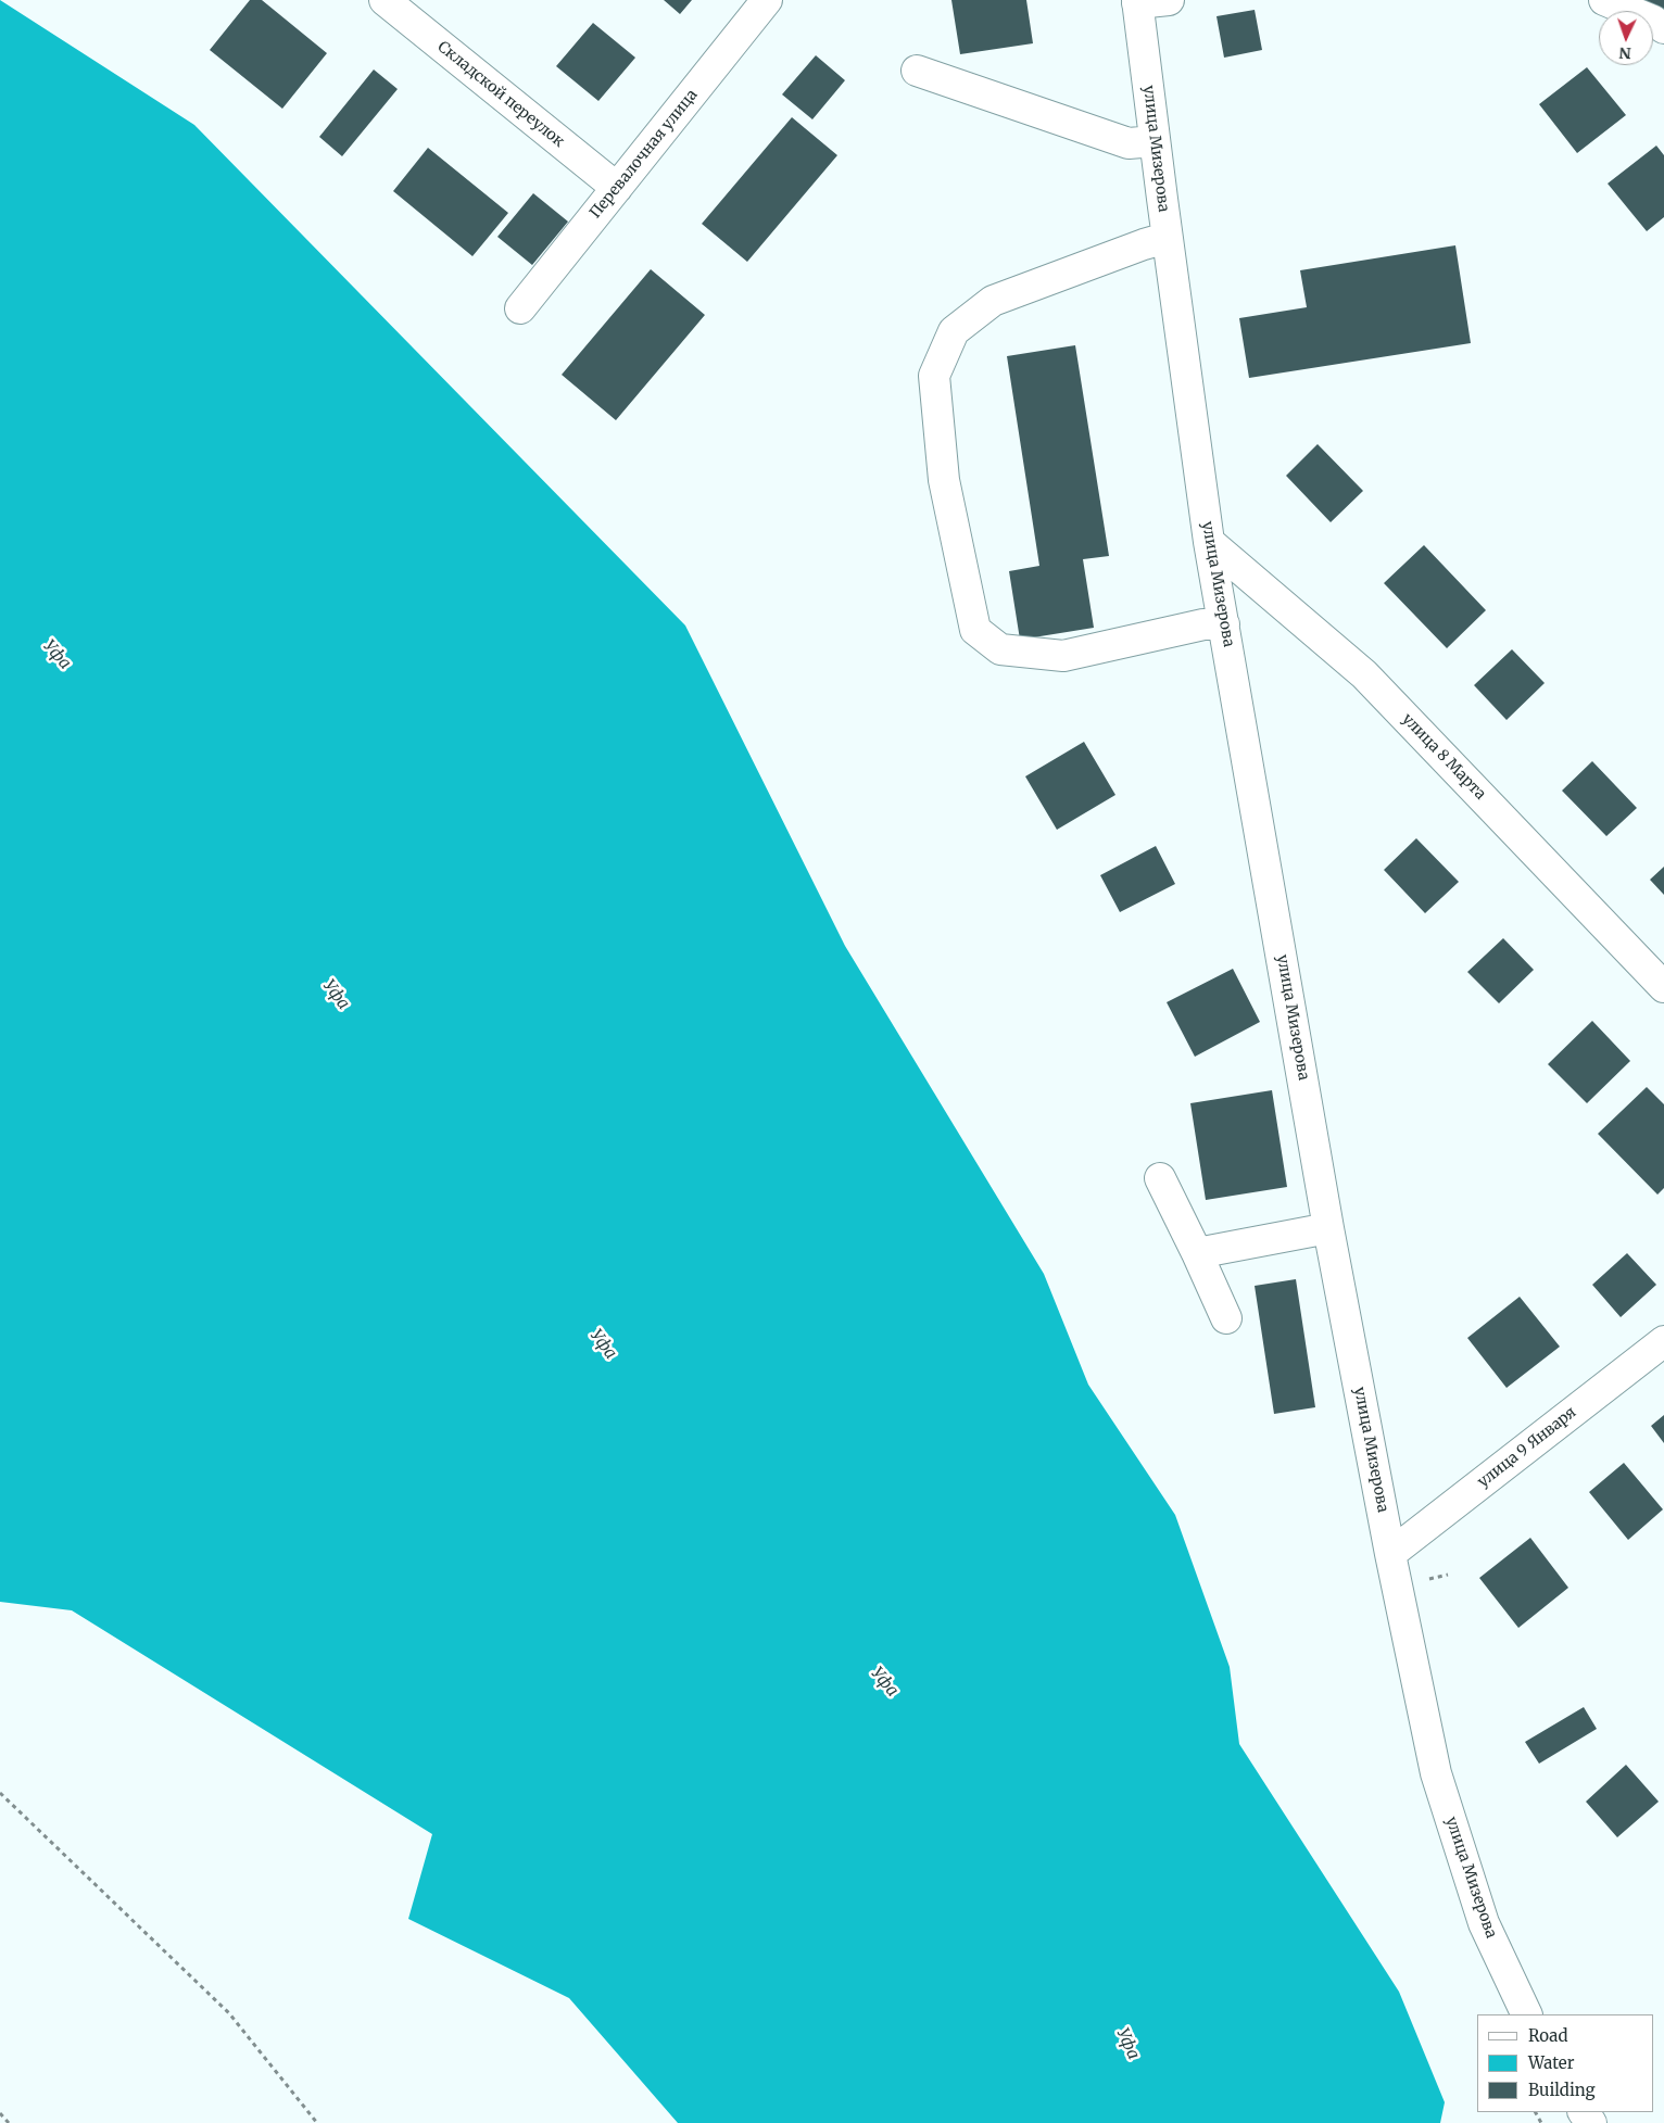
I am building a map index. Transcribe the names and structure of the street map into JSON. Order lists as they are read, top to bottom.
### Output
{
  "streets": {
    "street": [
      "Складской переулок",
      "улица Мизерова",
      "Перевалочная улица",
      "улица 8 Марта",
      "улица 9 Января"
    ]
  },
  "crossings": [
    ["Складской переулок", "Перевалочная улица"],
    ["улица Мизерова", "улица 8 Марта"],
    ["улица Мизерова", "улица 9 Января"]
  ],
  "water": ["Уфа"],
  "legend": ["Road", "Water", "Building"],
  "north": "bottom"
}
